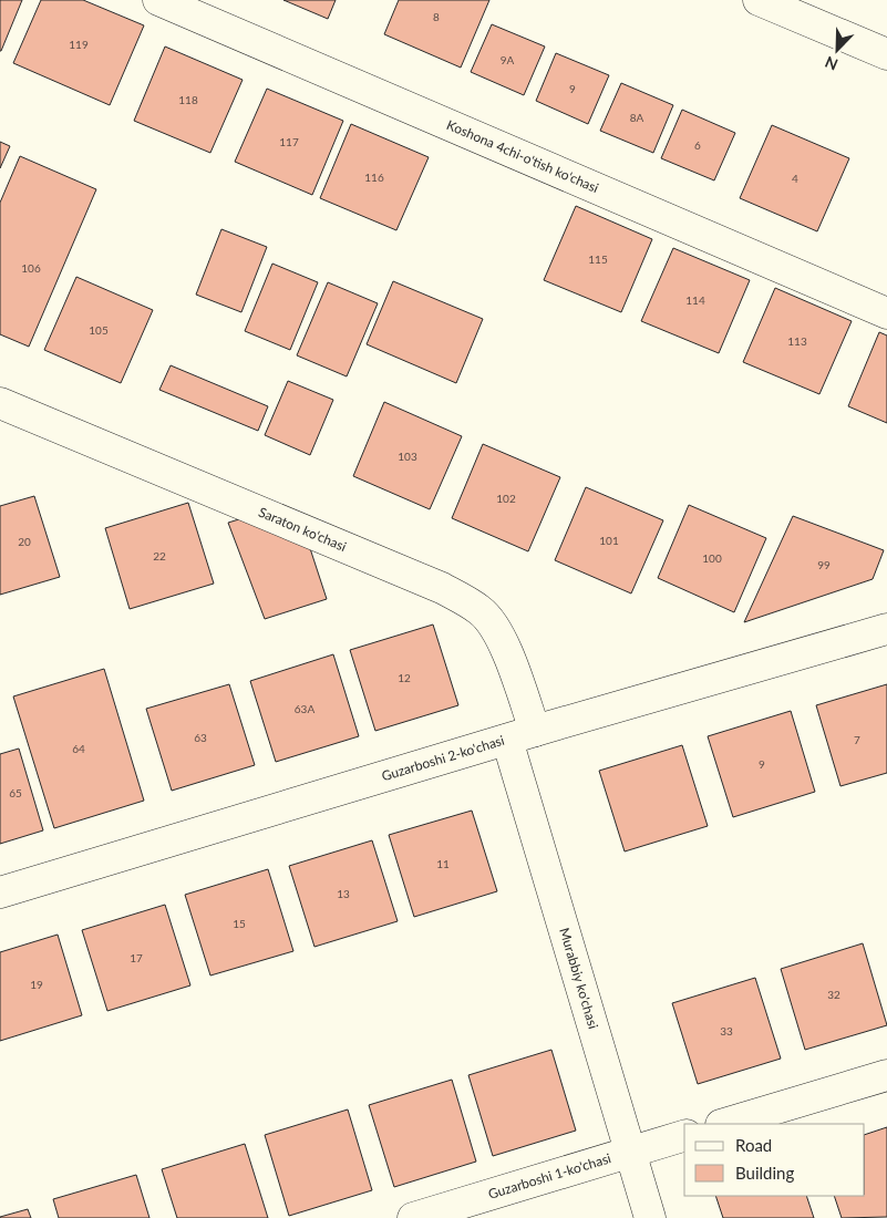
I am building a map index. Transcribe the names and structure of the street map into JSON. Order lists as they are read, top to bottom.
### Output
{
  "streets": {
    "street": [
      "Koshona 4chi-o'tish ko'chasi",
      "Saraton ko'chasi",
      "Guzarboshi 2-ko'chasi",
      "Murabbiy ko'chasi",
      "Guzarboshi 1-ko'chasi"
    ]
  },
  "crossings": [
    ["Saraton ko'chasi", "Guzarboshi 2-ko'chasi"],
    ["Saraton ko'chasi", "Murabbiy ko'chasi"],
    ["Guzarboshi 2-ko'chasi", "Murabbiy ko'chasi"],
    ["Murabbiy ko'chasi", "Guzarboshi 1-ko'chasi"]
  ],
  "house_numbers": [
    "8",
    "119",
    "9A",
    "9",
    "118",
    "8A",
    "117",
    "6",
    "116",
    "4",
    "115",
    "106",
    "114",
    "105",
    "113",
    "103",
    "102",
    "101",
    "20",
    "22",
    "100",
    "99",
    "12",
    "63A",
    "63",
    "7",
    "64",
    "9",
    "65",
    "11",
    "13",
    "15",
    "17",
    "19",
    "32",
    "33"
  ],
  "legend": ["Road", "Building"],
  "north": "bottom left"
}
